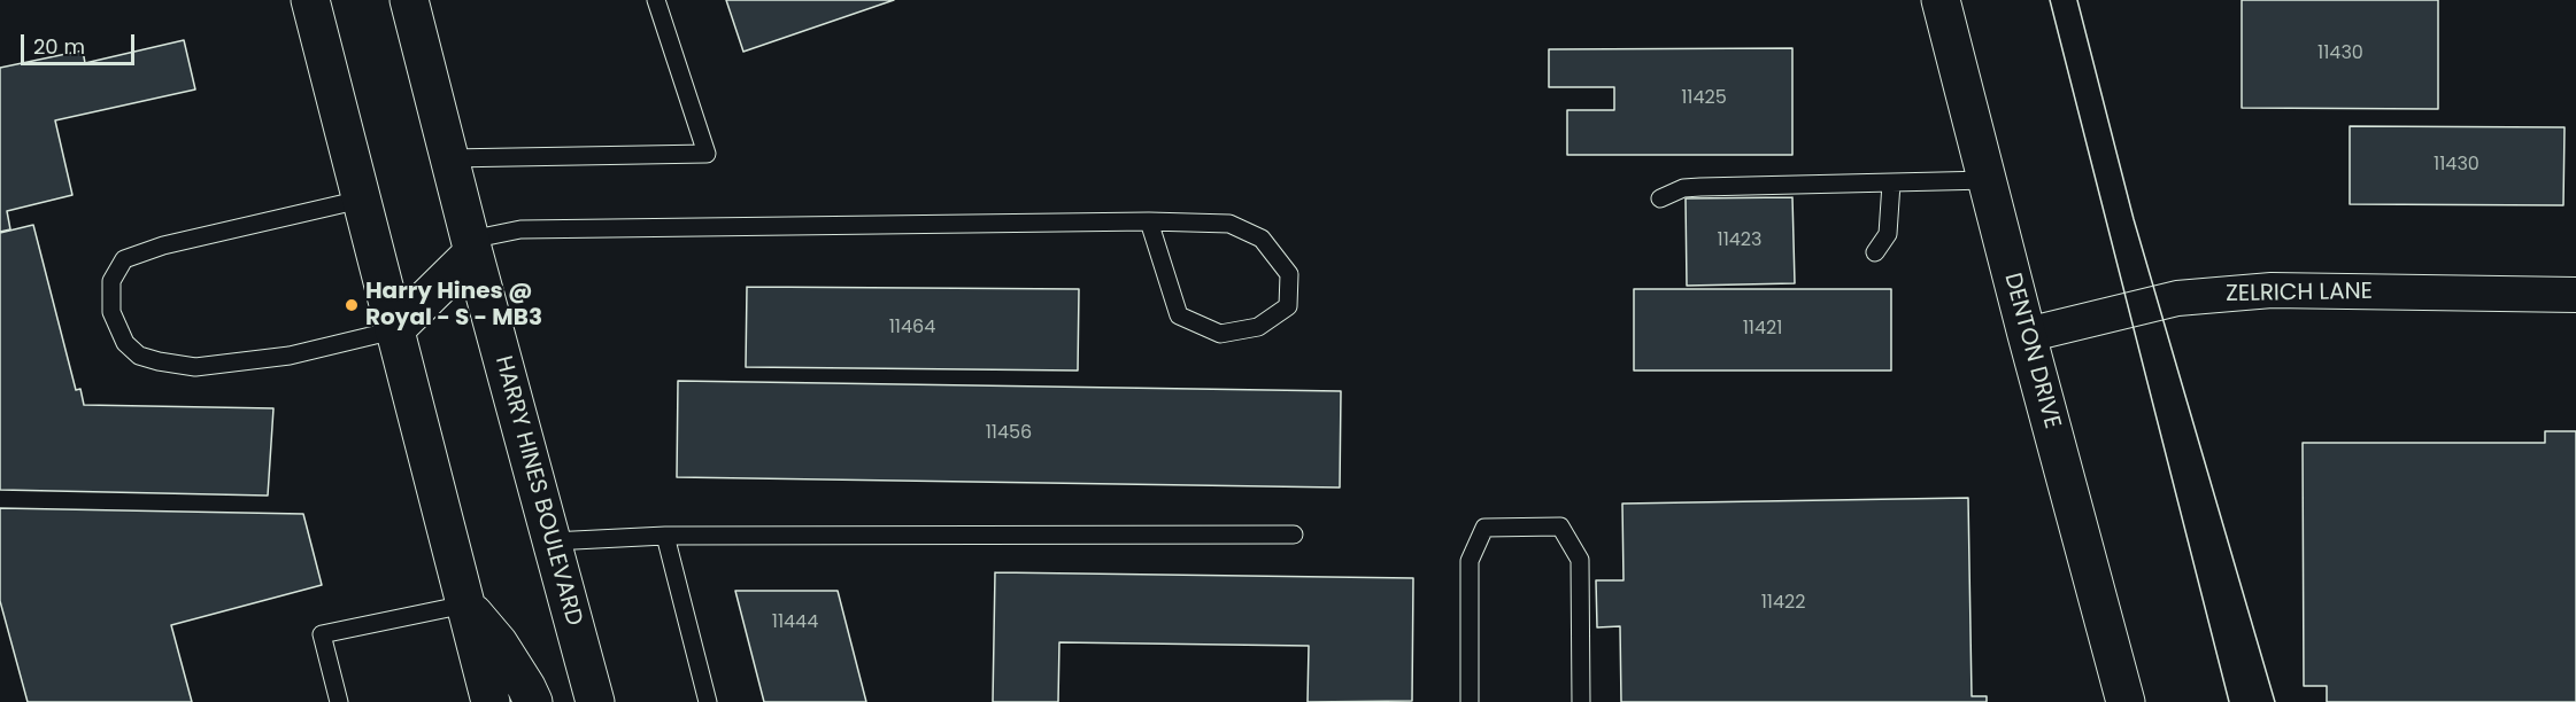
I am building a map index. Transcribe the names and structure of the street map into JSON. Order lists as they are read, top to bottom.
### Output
{
  "streets": {
    "main road": ["DENTON DRIVE", "HARRY HINES BOULEVARD"],
    "street": ["ZELRICH LANE"]
  },
  "crossings": [
    ["ZELRICH LANE", "DENTON DRIVE"]
  ],
  "places": ["Harry Hines @ Royal - S - MB3"],
  "house_numbers": [
    "11430",
    "11425",
    "11430",
    "11423",
    "11464",
    "11421",
    "11456",
    "11422",
    "11444"
  ],
  "scale_bar": "20 m"
}
